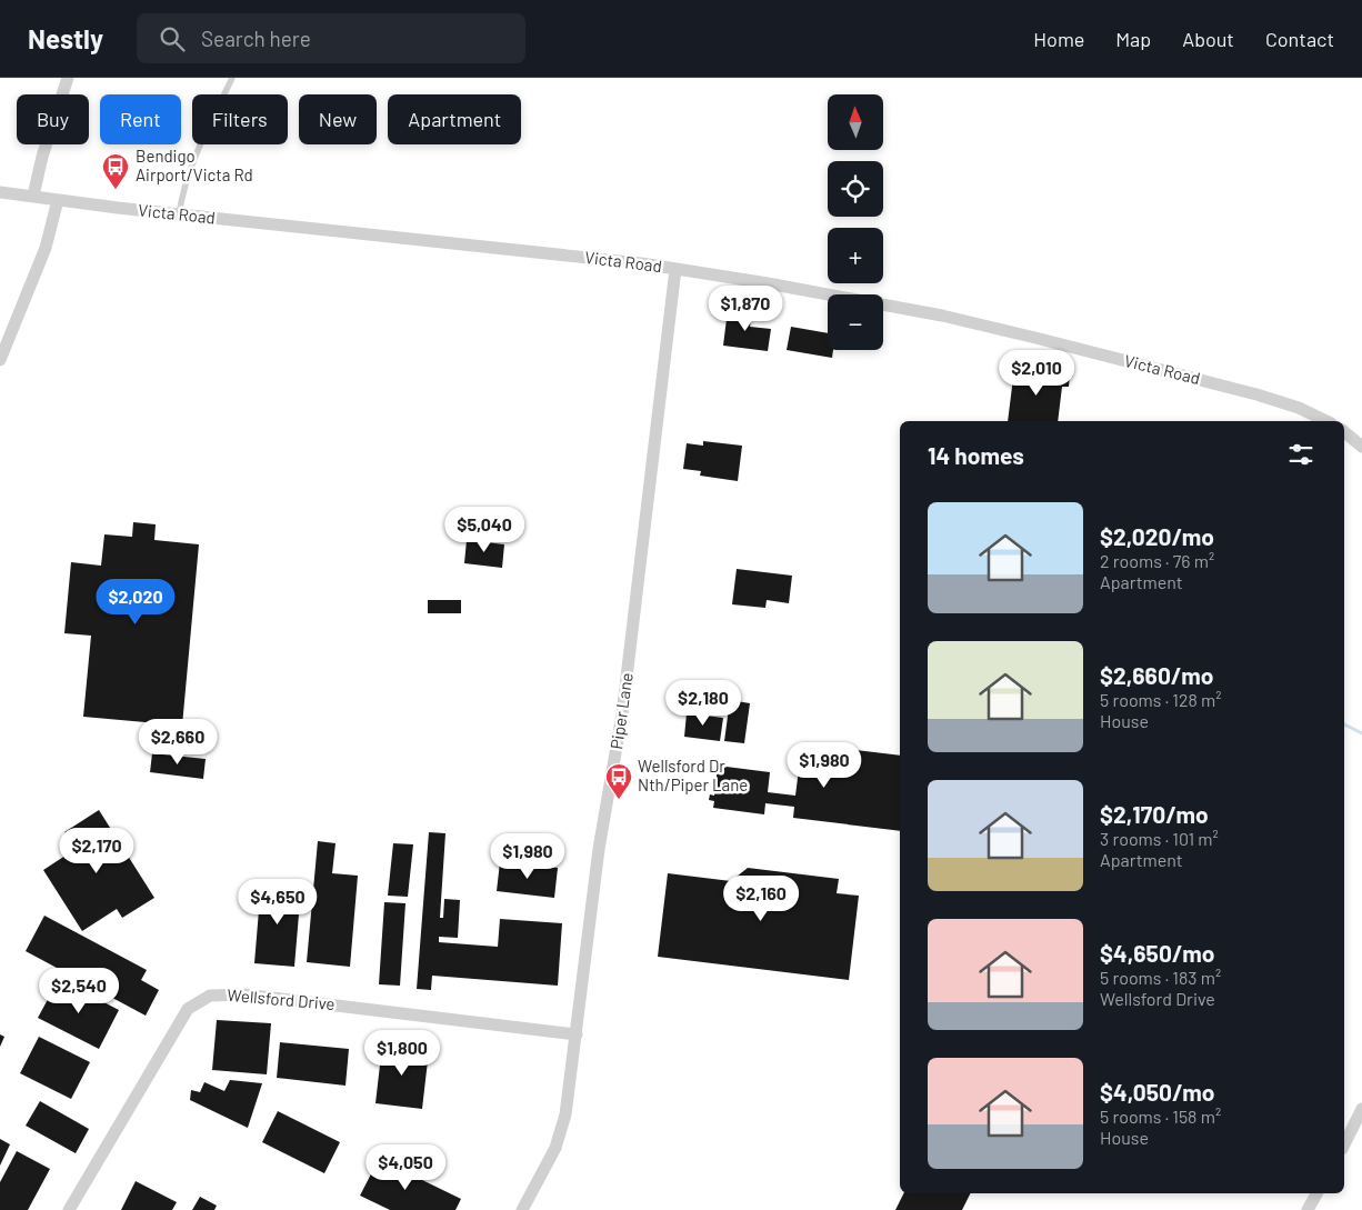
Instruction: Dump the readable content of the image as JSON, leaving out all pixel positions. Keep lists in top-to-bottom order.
{
  "streets": {
    "street": ["Victa Road", "Piper Lane", "Wellsford Drive"]
  },
  "crossings": [
    ["Victa Road", "Piper Lane"],
    ["Piper Lane", "Wellsford Drive"]
  ],
  "places": {
    "bus stop": ["Bendigo Airport/Victa Rd", "Wellsford Dr Nth/Piper Lane"]
  },
  "north": "top",
  "page": {
    "header": "Nestly",
    "search": "Search here",
    "nav": [
      "Home",
      "Map",
      "About",
      "Contact"
    ],
    "map_buttons": ["+", "−"],
    "chip": [
      "Buy",
      "Rent",
      "Filters",
      "New",
      "Apartment"
    ],
    "price": [
      "$1,870",
      "$2,010",
      "$5,040",
      "$2,020",
      "$2,180",
      "$2,660",
      "$1,980",
      "$2,170",
      "$1,980",
      "$2,160",
      "$4,650",
      "$2,540",
      "$1,800",
      "$4,050"
    ],
    "heading": "14 homes",
    "list": [
      {
        "name": "$2,020/mo",
        "note": "2 rooms · 76 m² · Apartment"
      },
      {
        "name": "$2,660/mo",
        "note": "5 rooms · 128 m² · House"
      },
      {
        "name": "$2,170/mo",
        "note": "3 rooms · 101 m² · Apartment"
      },
      {
        "name": "$4,650/mo",
        "note": "5 rooms · 183 m² · Wellsford Drive"
      },
      {
        "name": "$4,050/mo",
        "note": "5 rooms · 158 m² · House"
      }
    ]
  }
}
